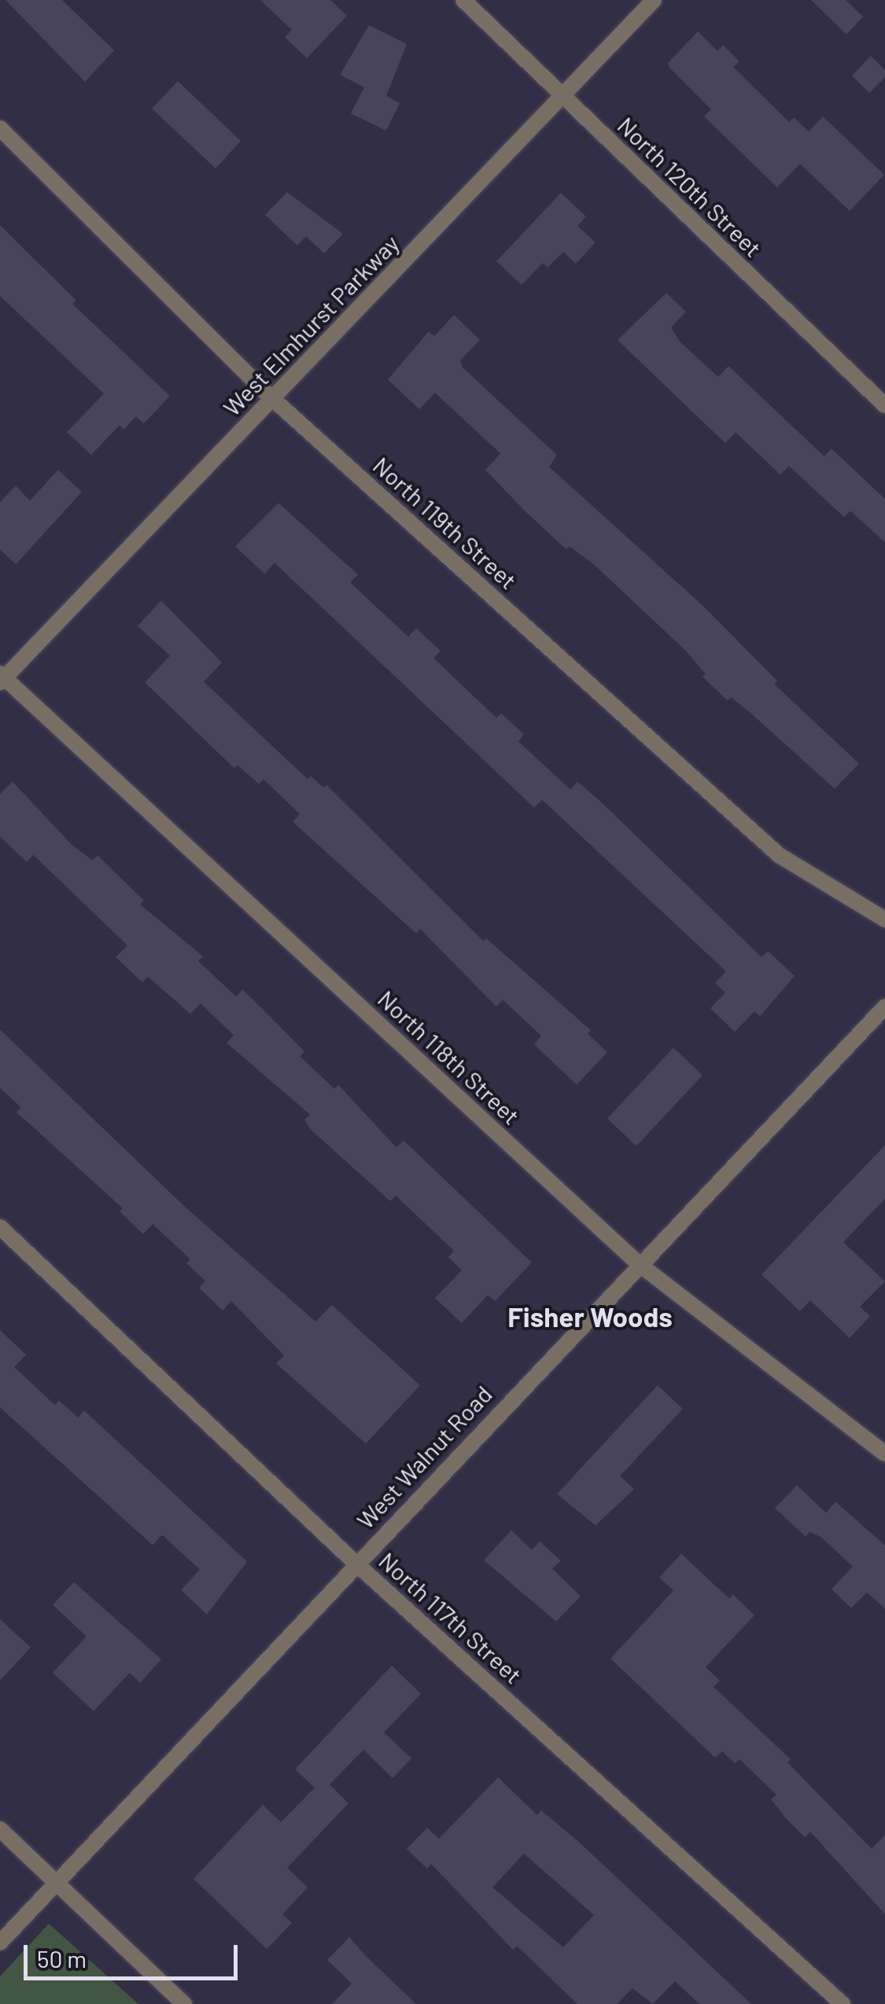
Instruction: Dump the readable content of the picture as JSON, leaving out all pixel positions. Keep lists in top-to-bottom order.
{
  "streets": {
    "street": [
      "North 120th Street",
      "West Elmhurst Parkway",
      "North 119th Street",
      "North 118th Street",
      "West Walnut Road",
      "North 117th Street"
    ]
  },
  "crossings": [
    ["North 120th Street", "West Elmhurst Parkway"],
    ["West Elmhurst Parkway", "North 119th Street"],
    ["West Elmhurst Parkway", "North 118th Street"],
    ["North 118th Street", "West Walnut Road"],
    ["West Walnut Road", "North 117th Street"]
  ],
  "districts": ["Fisher Woods"],
  "scale_bar": "50 m"
}
